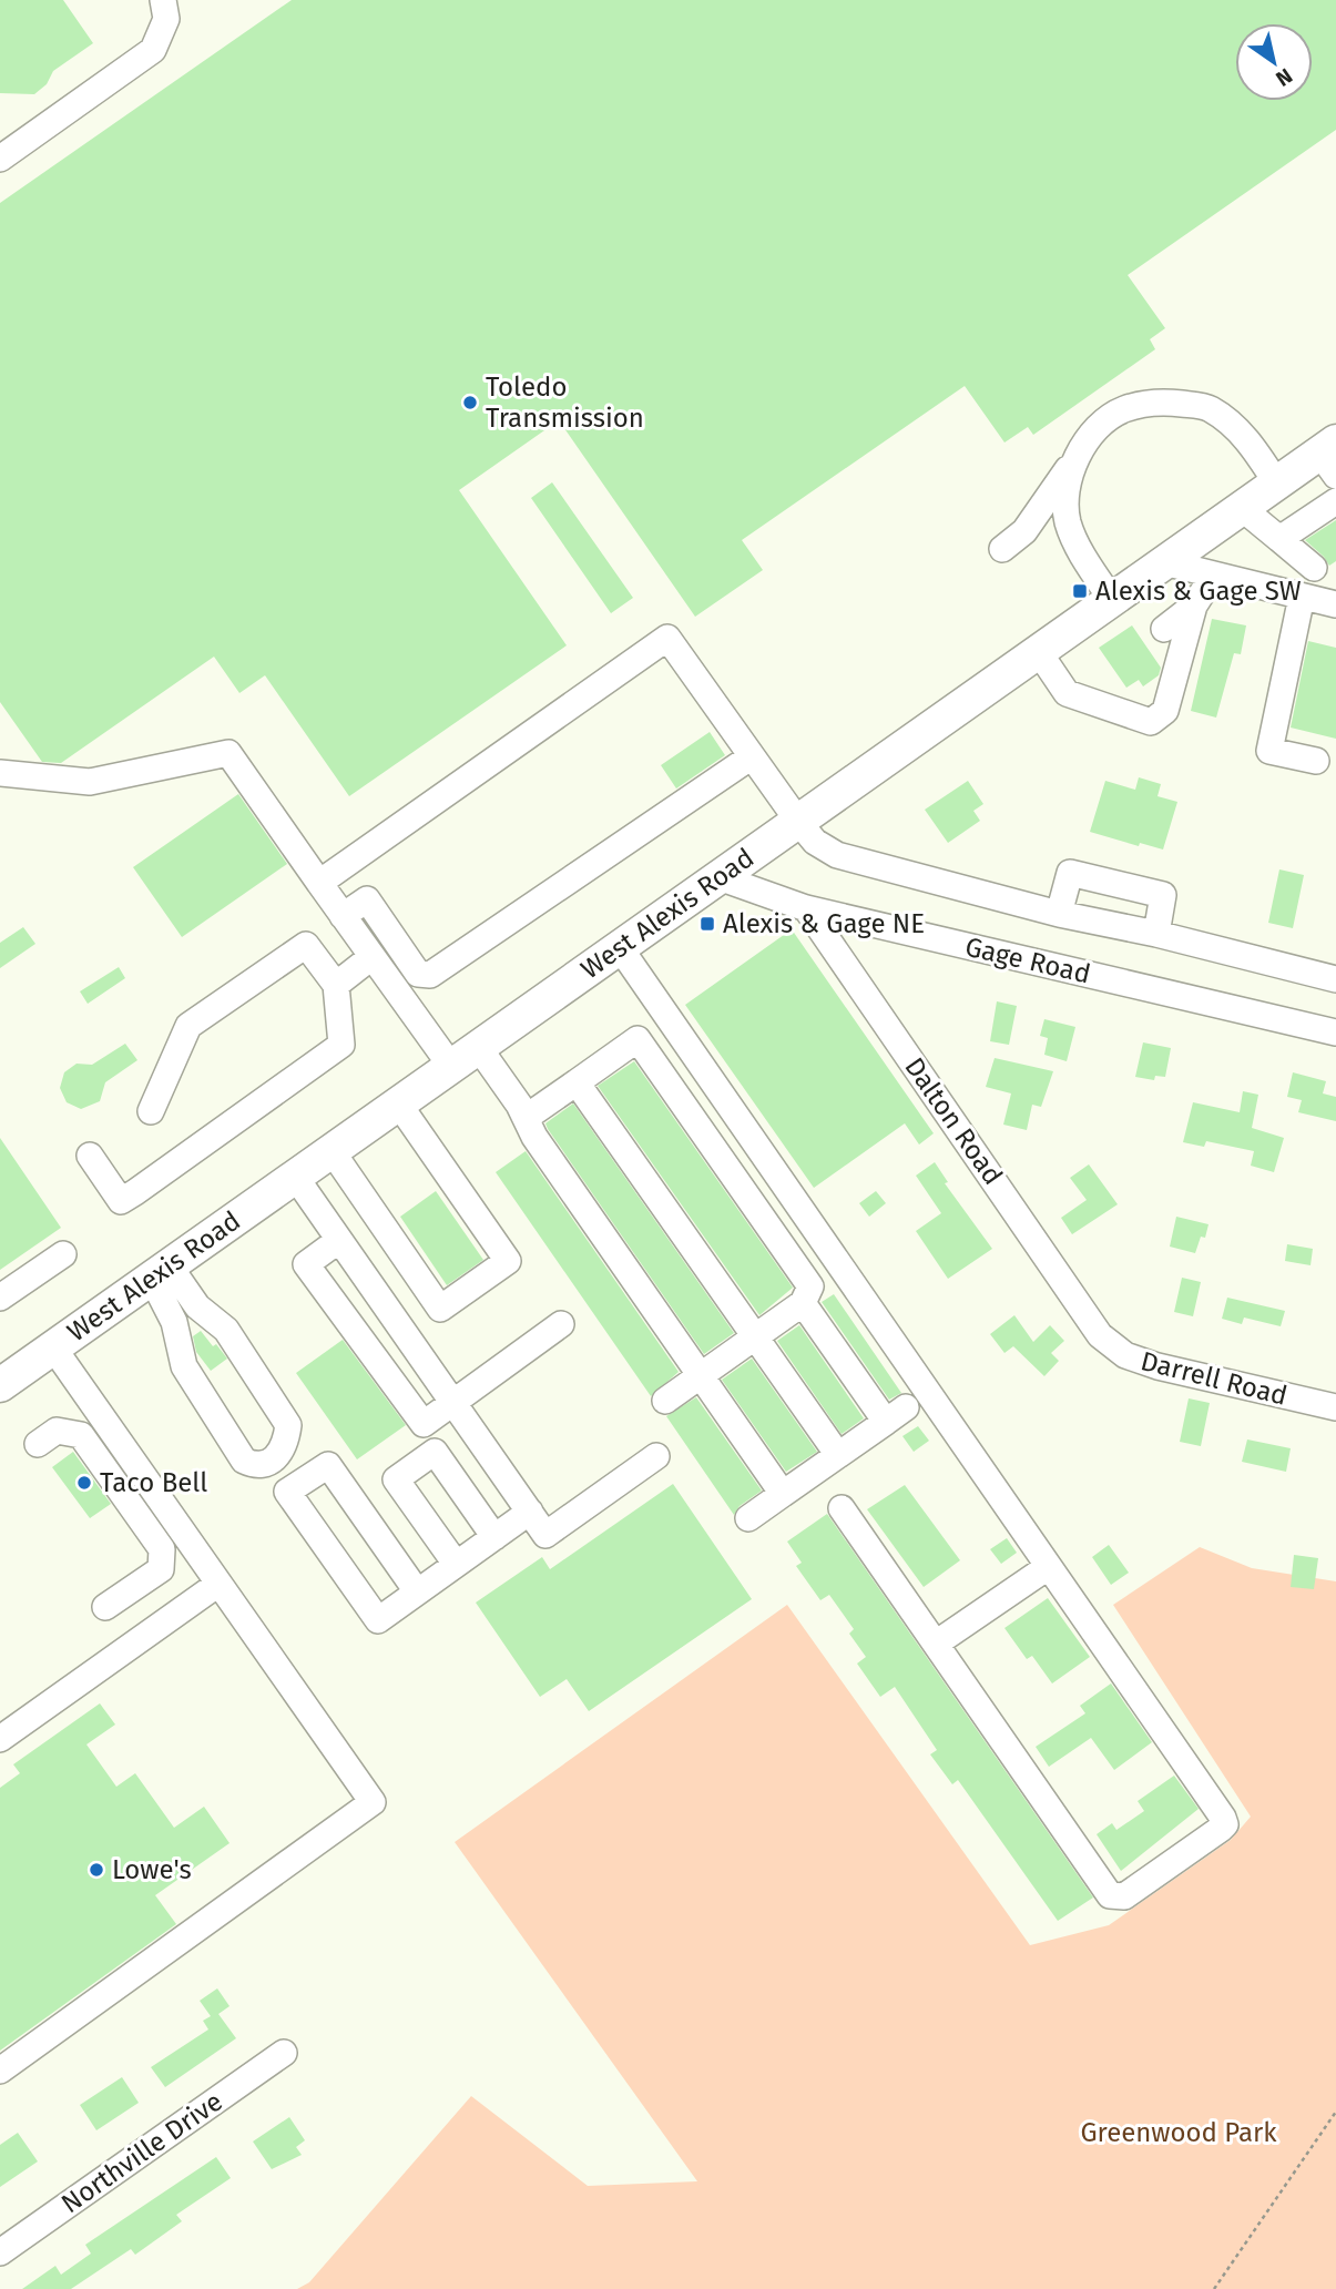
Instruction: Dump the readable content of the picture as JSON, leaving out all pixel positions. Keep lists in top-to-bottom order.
{
  "streets": {
    "main road": ["West Alexis Road"],
    "street": [
      "Gage Road",
      "Dalton Road",
      "Darrell Road",
      "Northville Drive"
    ]
  },
  "crossings": [
    ["West Alexis Road", "Gage Road"],
    ["Gage Road", "Dalton Road"],
    ["Dalton Road", "Darrell Road"]
  ],
  "parks": ["Greenwood Park"],
  "places": {
    "other": ["Toledo Transmission", "Taco Bell", "Lowe's"],
    "transit": ["Alexis & Gage SW", "Alexis & Gage NE"]
  },
  "north": "bottom right"
}
